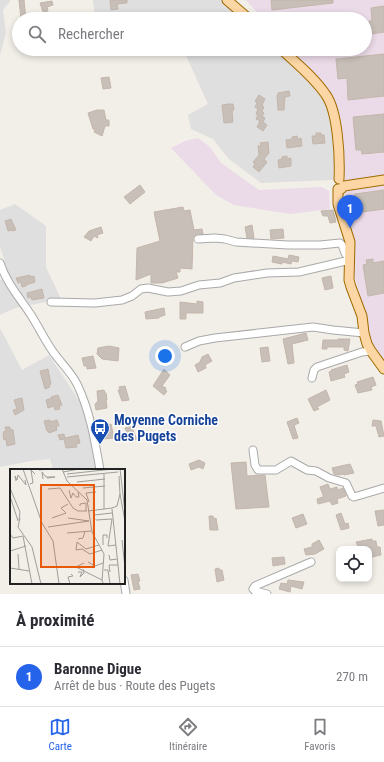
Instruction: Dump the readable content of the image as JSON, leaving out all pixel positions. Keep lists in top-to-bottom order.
{
  "places": {
    "bus stop": ["Moyenne Corniche des Pugets"]
  },
  "page": {
    "search": "Rechercher",
    "pins": "1",
    "heading": "À proximité",
    "list": [
      {
        "mark": "1",
        "name": "Baronne Digue",
        "note": "Arrêt de bus · Route des Pugets",
        "value": "270 m"
      }
    ],
    "nav": ["Carte", "Itinéraire", "Favoris"]
  }
}
